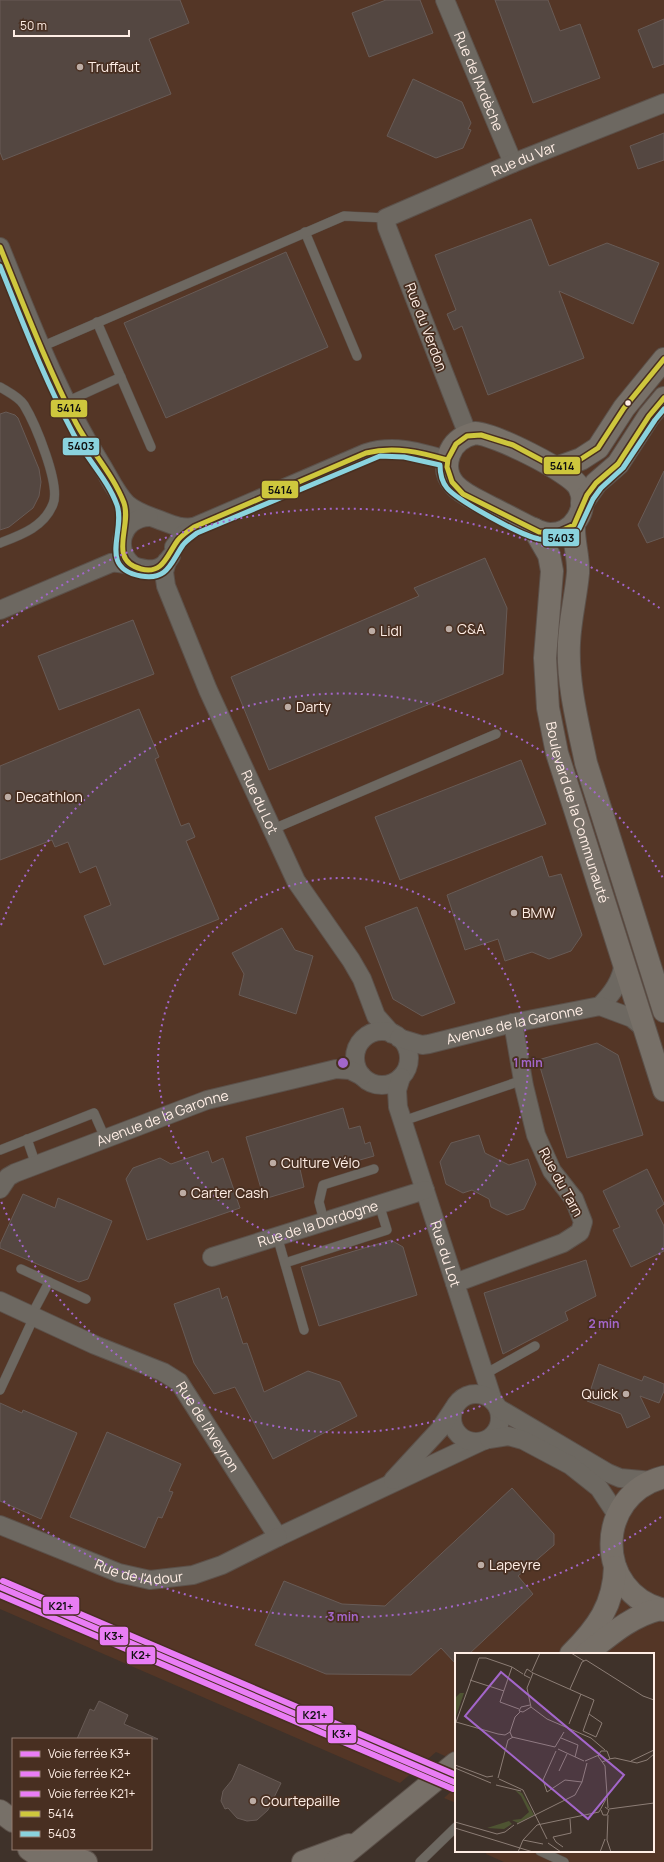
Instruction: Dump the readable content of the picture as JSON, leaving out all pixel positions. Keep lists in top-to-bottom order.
{
  "streets": {
    "main road": ["Boulevard de la Communauté"],
    "street": [
      "Rue de l'Ardèche",
      "Rue du Var",
      "Rue du Verdon",
      "Rue du Lot",
      "Avenue de la Garonne",
      "Rue du Tarn",
      "Rue de la Dordogne",
      "Rue de l'Aveyron",
      "Rue de l'Adour"
    ]
  },
  "crossings": [
    ["Rue de l'Ardèche", "Rue du Var"],
    ["Rue du Var", "Rue du Verdon"],
    ["Rue du Lot", "Rue du Tarn"],
    ["Rue du Lot", "Rue de la Dordogne"],
    ["Avenue de la Garonne", "Rue du Tarn"],
    ["Rue de l'Aveyron", "Rue de l'Adour"]
  ],
  "places": [
    "Truffaut",
    "C&A",
    "Lidl",
    "Darty",
    "Decathlon",
    "BMW",
    "Culture Vélo",
    "Carter Cash",
    "Quick",
    "Lapeyre",
    "Courtepaille"
  ],
  "lines": [
    "transit line 5414",
    "transit line 5403",
    "rail line K21+",
    "rail line K3+",
    "rail line K2+"
  ],
  "legend": [
    "Voie ferrée K3+",
    "Voie ferrée K2+",
    "Voie ferrée K21+",
    "5414",
    "5403"
  ],
  "scale_bar": "50 m",
  "rings": ["1 min", "2 min", "3 min"]
}
